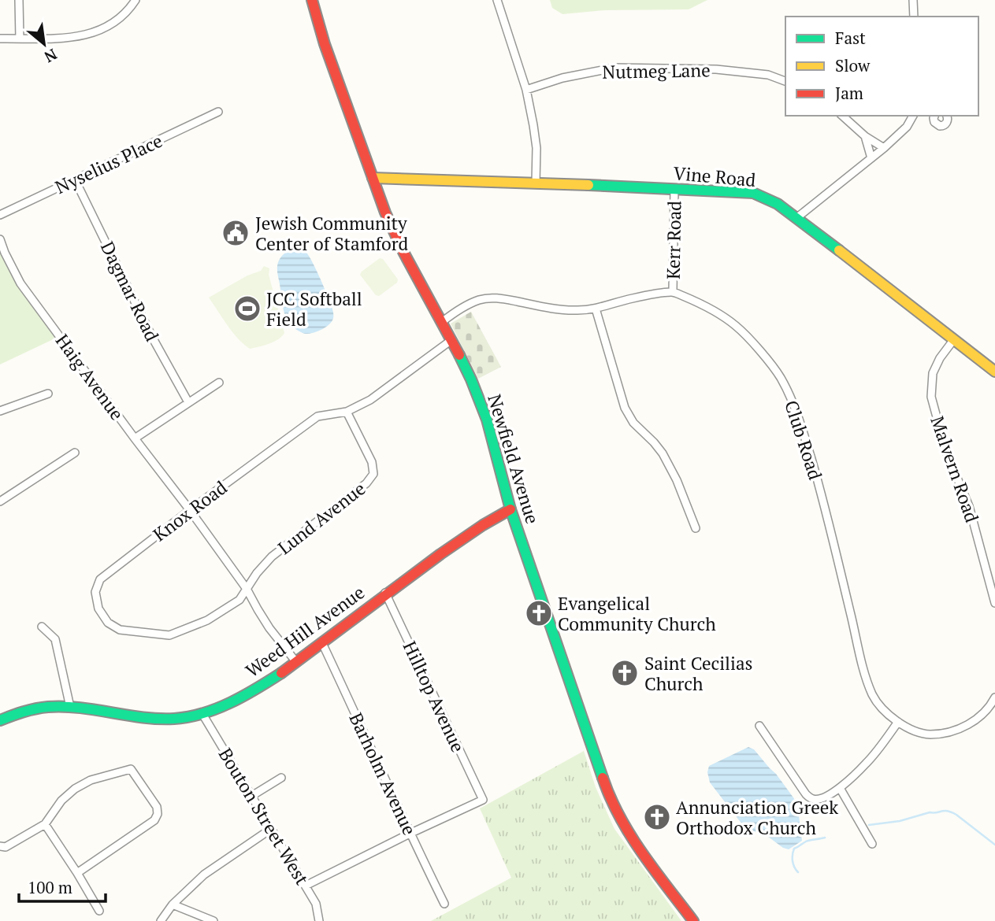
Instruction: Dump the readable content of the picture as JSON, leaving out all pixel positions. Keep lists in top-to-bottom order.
{
  "streets": {
    "main road": ["Vine Road", "Newfield Avenue", "Weed Hill Avenue"],
    "street": [
      "Nutmeg Lane",
      "Nyselius Place",
      "Kerr Road",
      "Dagmar Road",
      "Haig Avenue",
      "Club Road",
      "Malvern Road",
      "Knox Road",
      "Lund Avenue",
      "Hilltop Avenue",
      "Barholm Avenue",
      "Bouton Street West"
    ]
  },
  "crossings": [
    ["Nyselius Place", "Dagmar Road"],
    ["Vine Road", "Kerr Road"],
    ["Vine Road", "Newfield Avenue"],
    ["Vine Road", "Malvern Road"],
    ["Kerr Road", "Club Road"],
    ["Haig Avenue", "Knox Road"],
    ["Haig Avenue", "Lund Avenue"],
    ["Haig Avenue", "Weed Hill Avenue"],
    ["Newfield Avenue", "Knox Road"],
    ["Newfield Avenue", "Weed Hill Avenue"],
    ["Knox Road", "Lund Avenue"],
    ["Weed Hill Avenue", "Hilltop Avenue"],
    ["Weed Hill Avenue", "Barholm Avenue"],
    ["Weed Hill Avenue", "Bouton Street West"],
    ["Hilltop Avenue", "Barholm Avenue"]
  ],
  "places": {
    "public building": ["Jewish Community Center of Stamford"],
    "sports": ["JCC Softball Field"],
    "church": ["Evangelical Community Church", "Saint Cecilias Church", "Annunciation Greek Orthodox Church"]
  },
  "legend": ["Fast", "Slow", "Jam"],
  "scale_bar": "100 m",
  "north": "bottom right"
}
